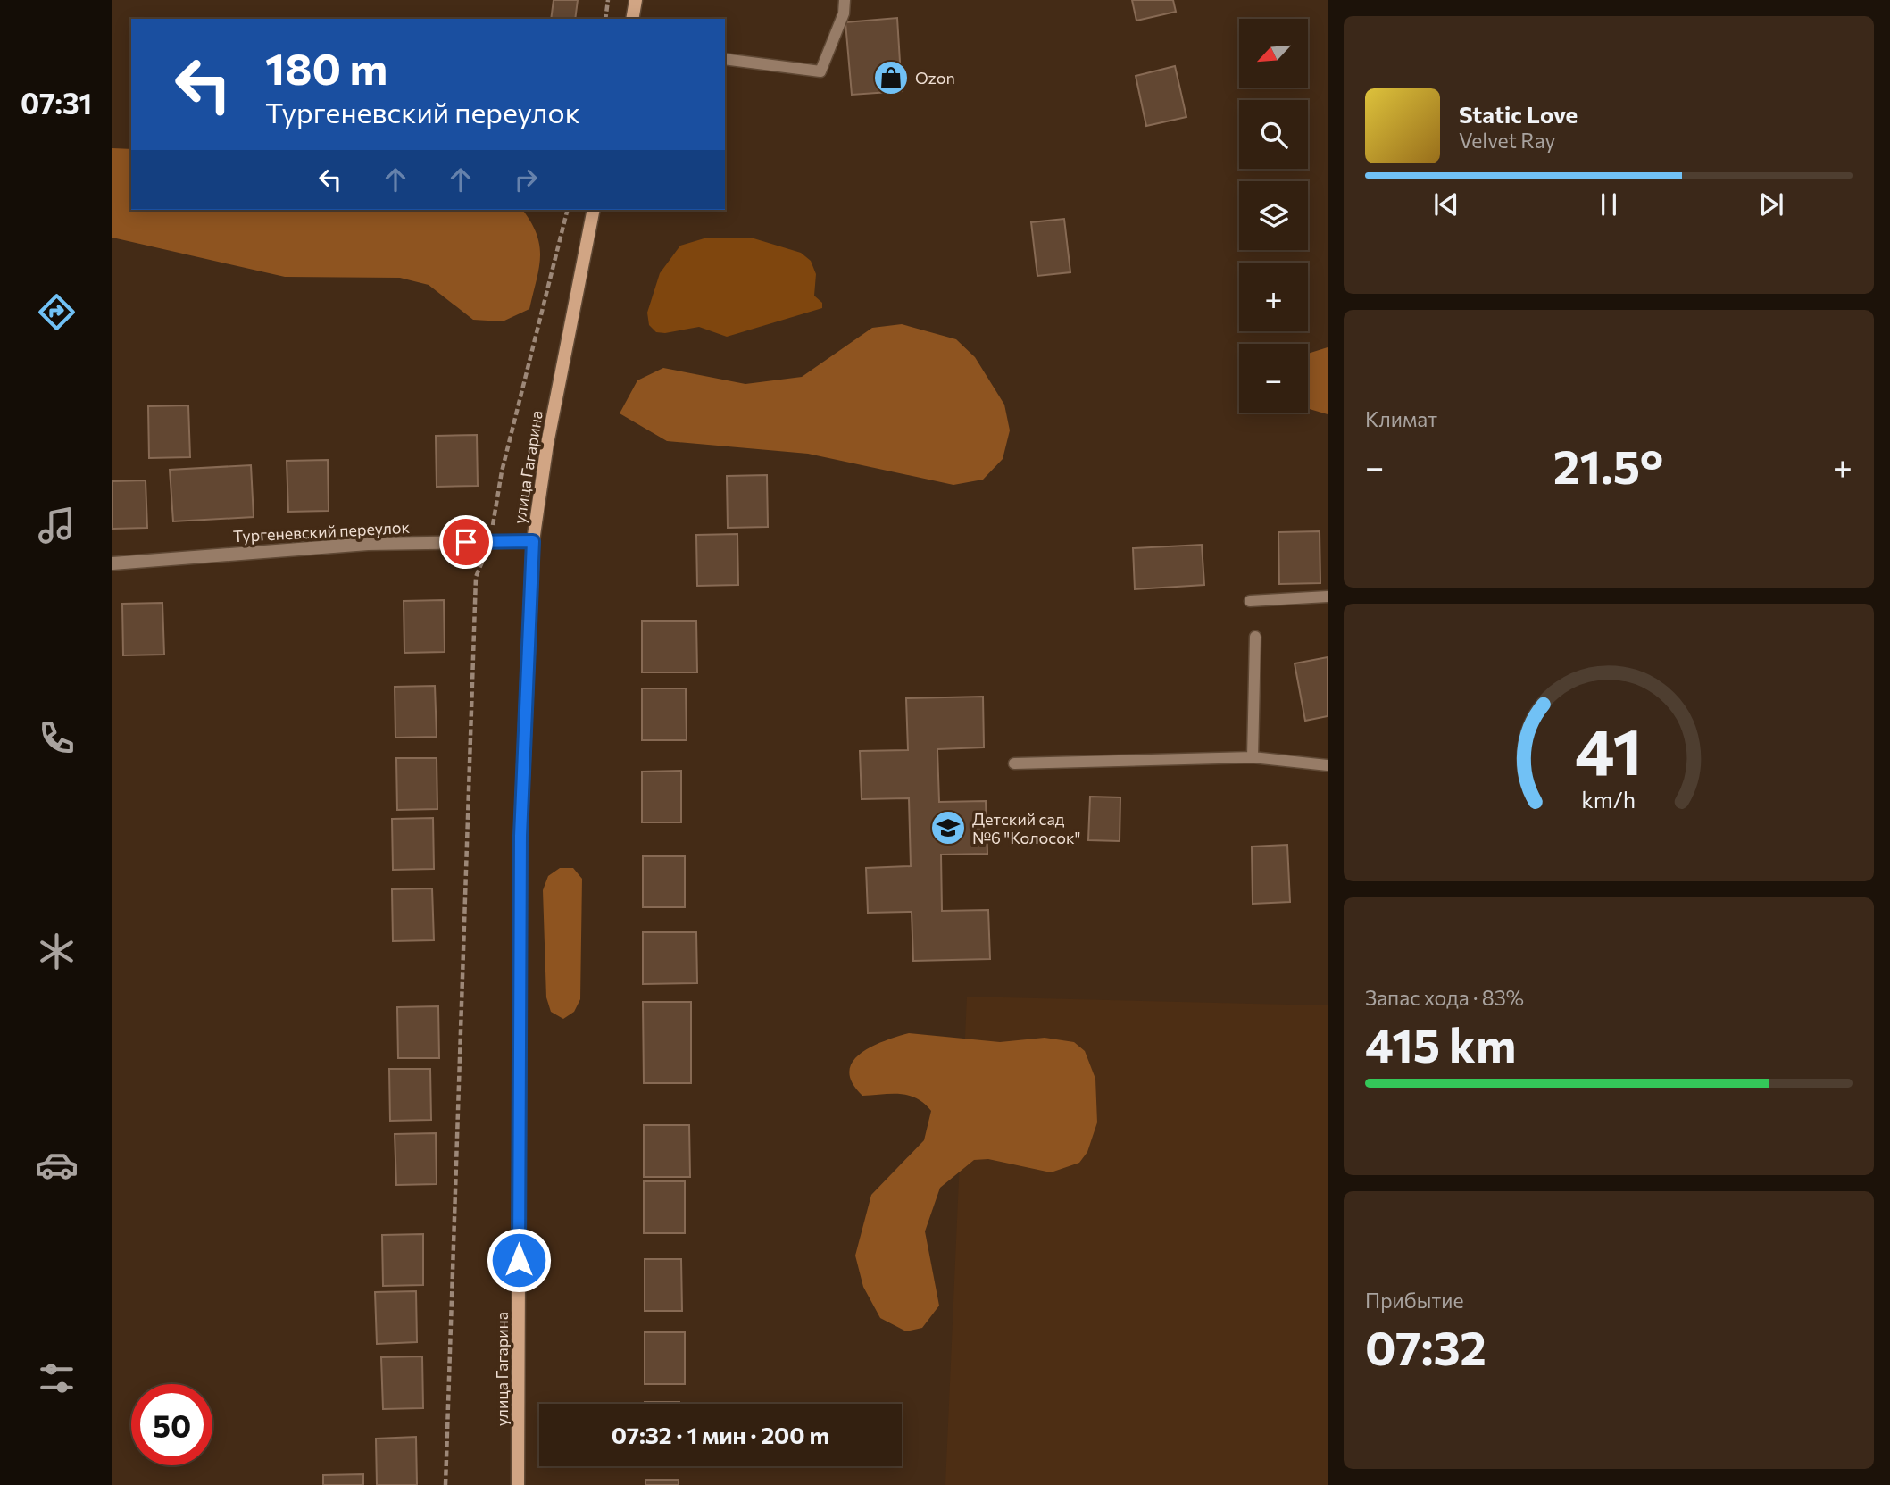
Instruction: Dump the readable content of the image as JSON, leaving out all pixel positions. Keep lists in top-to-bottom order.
{
  "streets": {
    "main road": ["улица Гагарина"],
    "street": ["Тургеневский переулок"]
  },
  "crossings": [
    ["улица Гагарина", "Тургеневский переулок"]
  ],
  "places": {
    "shop": ["Ozon"],
    "school or university": ["Детский сад №6 \"Колосок\""]
  },
  "north": "bottom left",
  "page": {
    "tabs": "07:31",
    "map_buttons": ["+", "−"],
    "turn": ["180 m", "Тургеневский переулок"],
    "song": ["Static Love", "Velvet Ray"],
    "tile": [
      "Климат",
      ["Запас хода · 83%", "415 km"],
      ["Прибытие", "07:32"]
    ],
    "heat": ["−", "21.5°", "+"],
    "limit": "50",
    "trip": "07:32 · 1 мин · 200 m",
    "gauge": ["41", "km/h"]
  }
}
